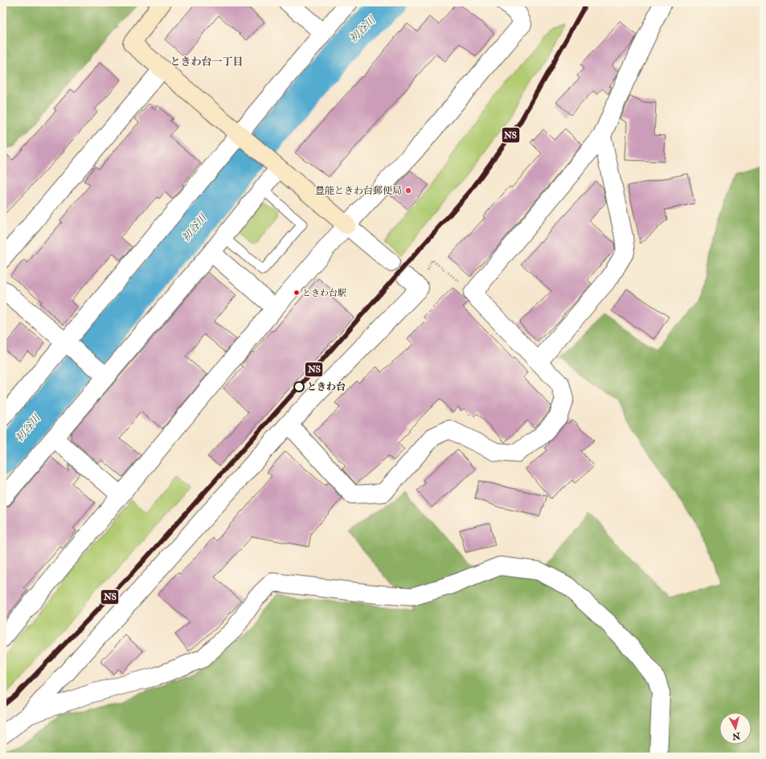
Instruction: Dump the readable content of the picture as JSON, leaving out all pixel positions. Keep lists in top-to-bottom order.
{
  "districts": ["ときわ台一丁目"],
  "water": ["初谷川"],
  "places": ["豊能ときわ台郵便局", "ときわ台駅", "ときわ台"],
  "lines": ["transit line NS"],
  "north": "bottom"
}
